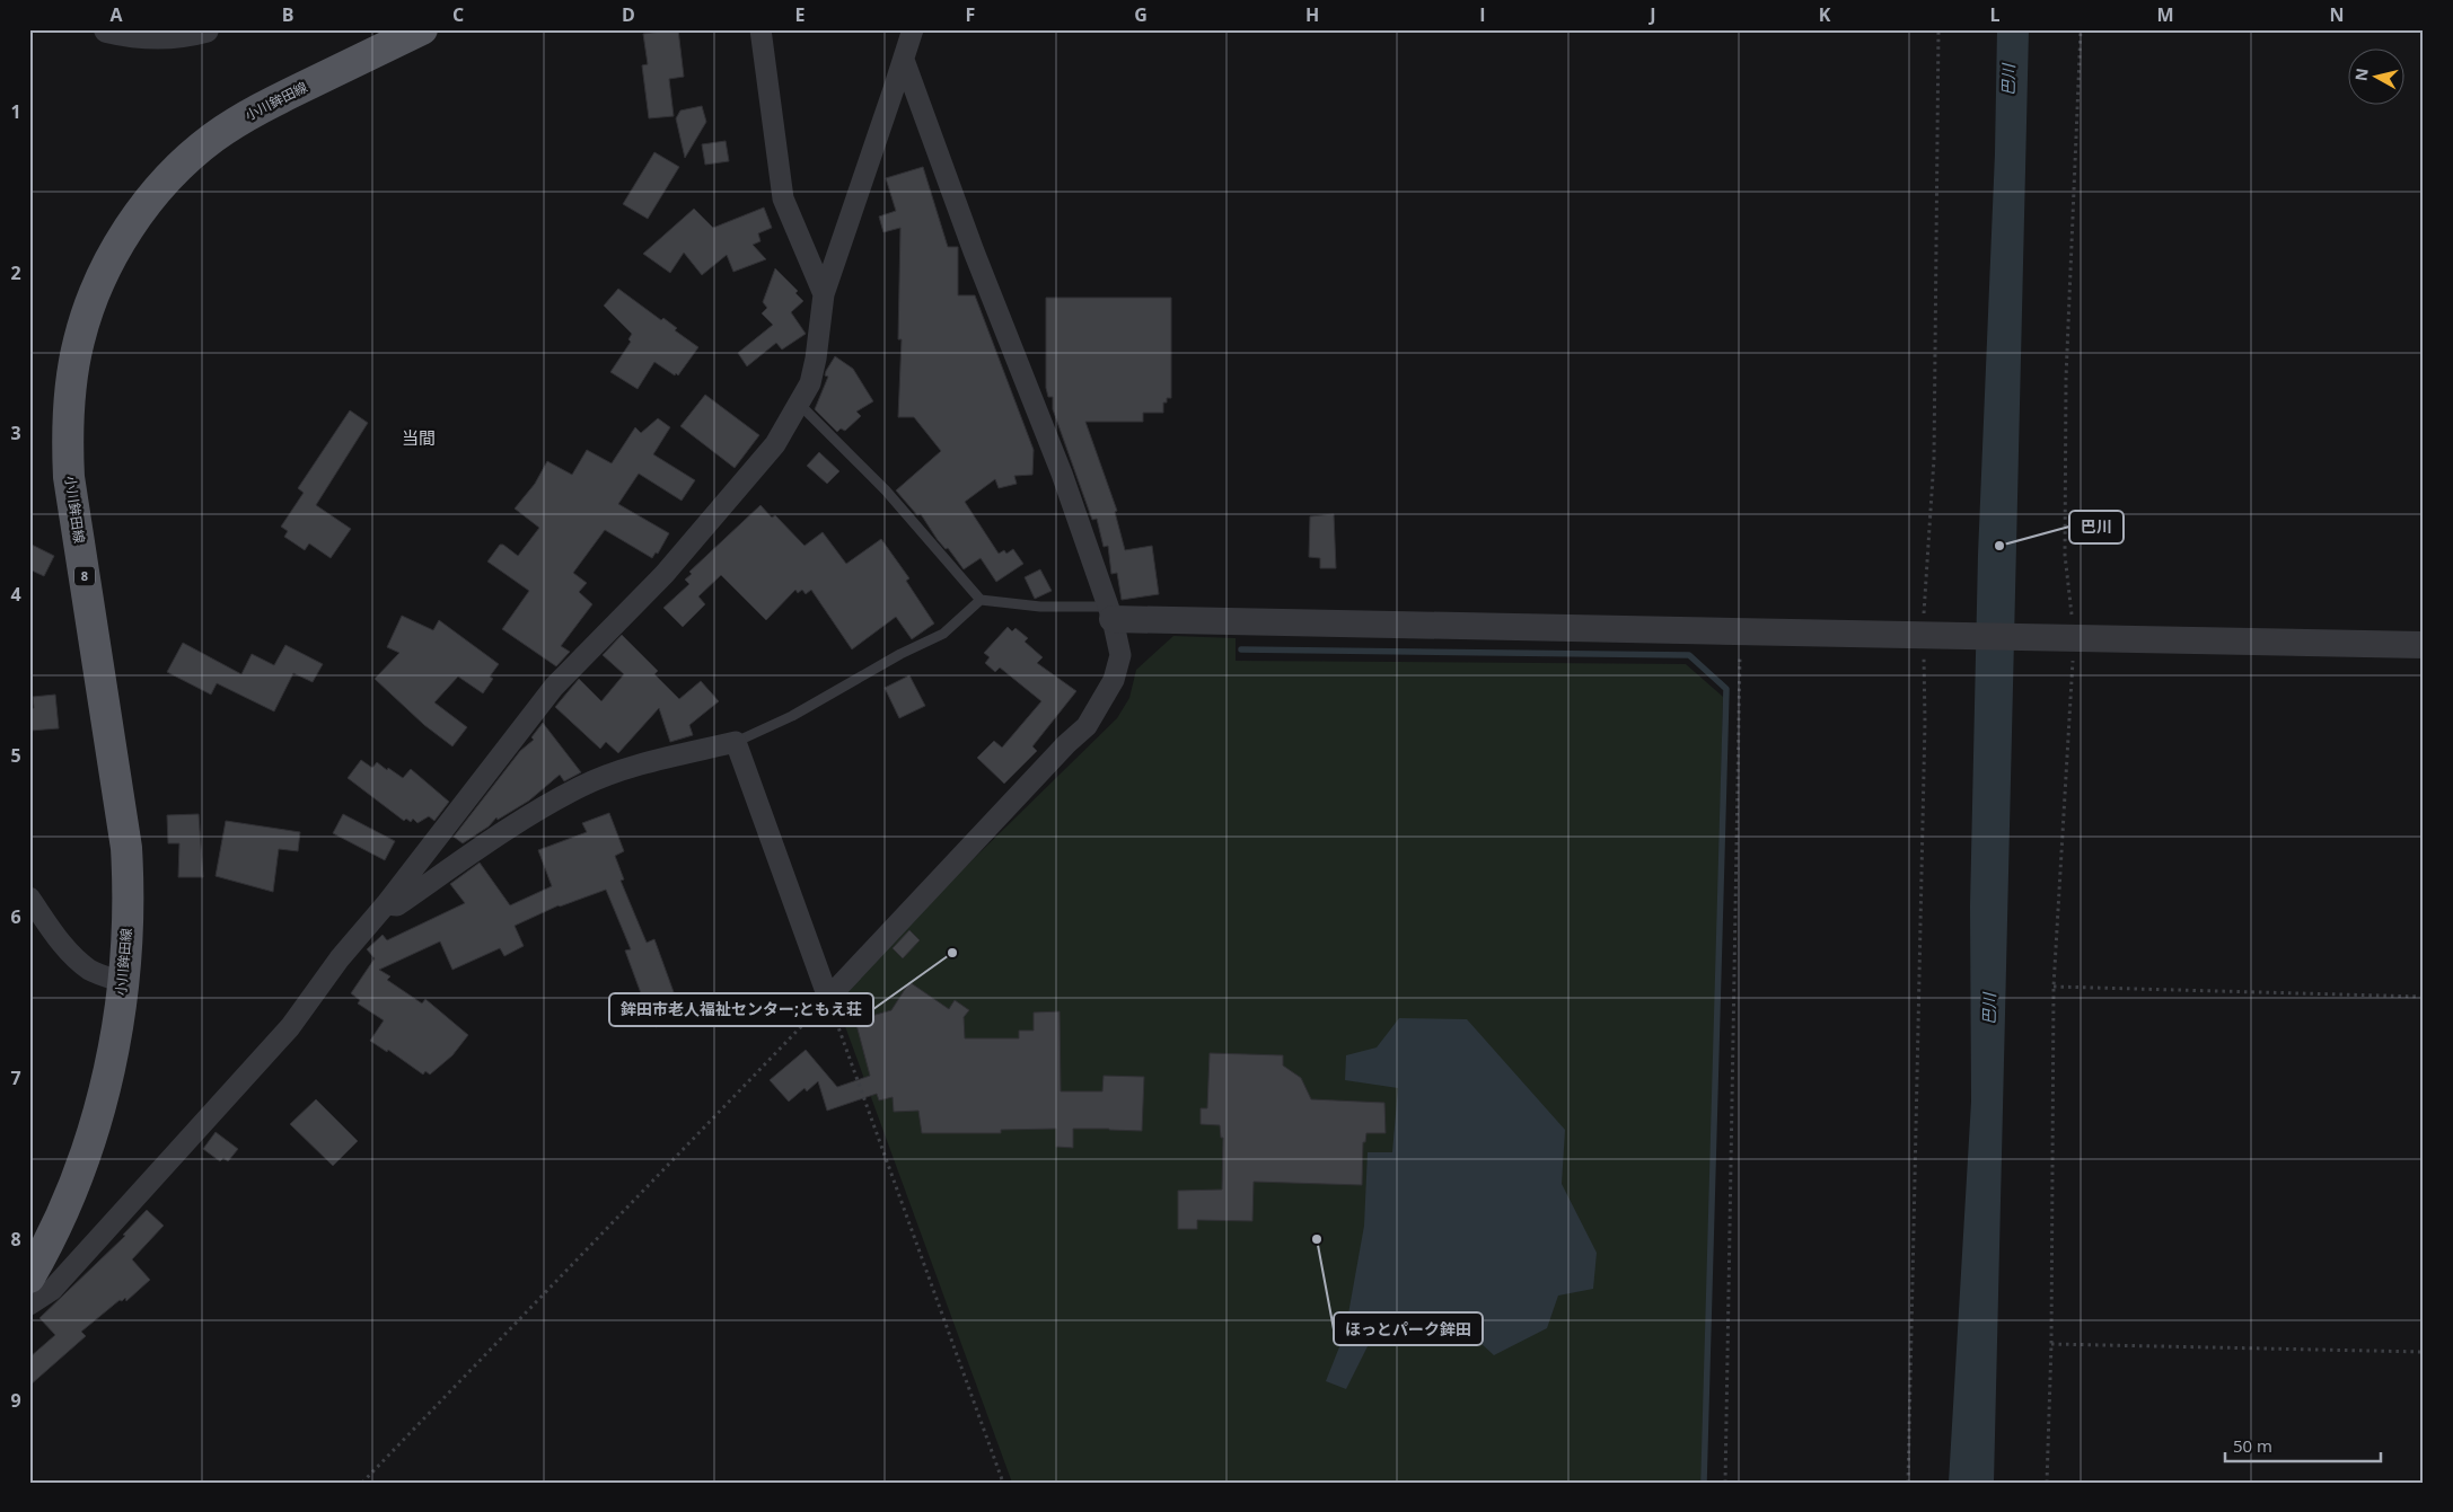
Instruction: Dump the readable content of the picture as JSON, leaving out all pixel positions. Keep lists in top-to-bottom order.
{
  "streets": {
    "main road": ["小川鉾田線", "8"]
  },
  "districts": ["当間"],
  "water": ["巴川"],
  "places": ["巴川", "鉾田市老人福祉センター;ともえ荘", "ほっとパーク鉾田"],
  "scale_bar": "50 m",
  "north": "left",
  "grid": {
    "columns": [
      "A",
      "B",
      "C",
      "D",
      "E",
      "F",
      "G",
      "H",
      "I",
      "J",
      "K",
      "L",
      "M",
      "N"
    ],
    "rows": [
      "1",
      "2",
      "3",
      "4",
      "5",
      "6",
      "7",
      "8",
      "9"
    ]
  }
}
